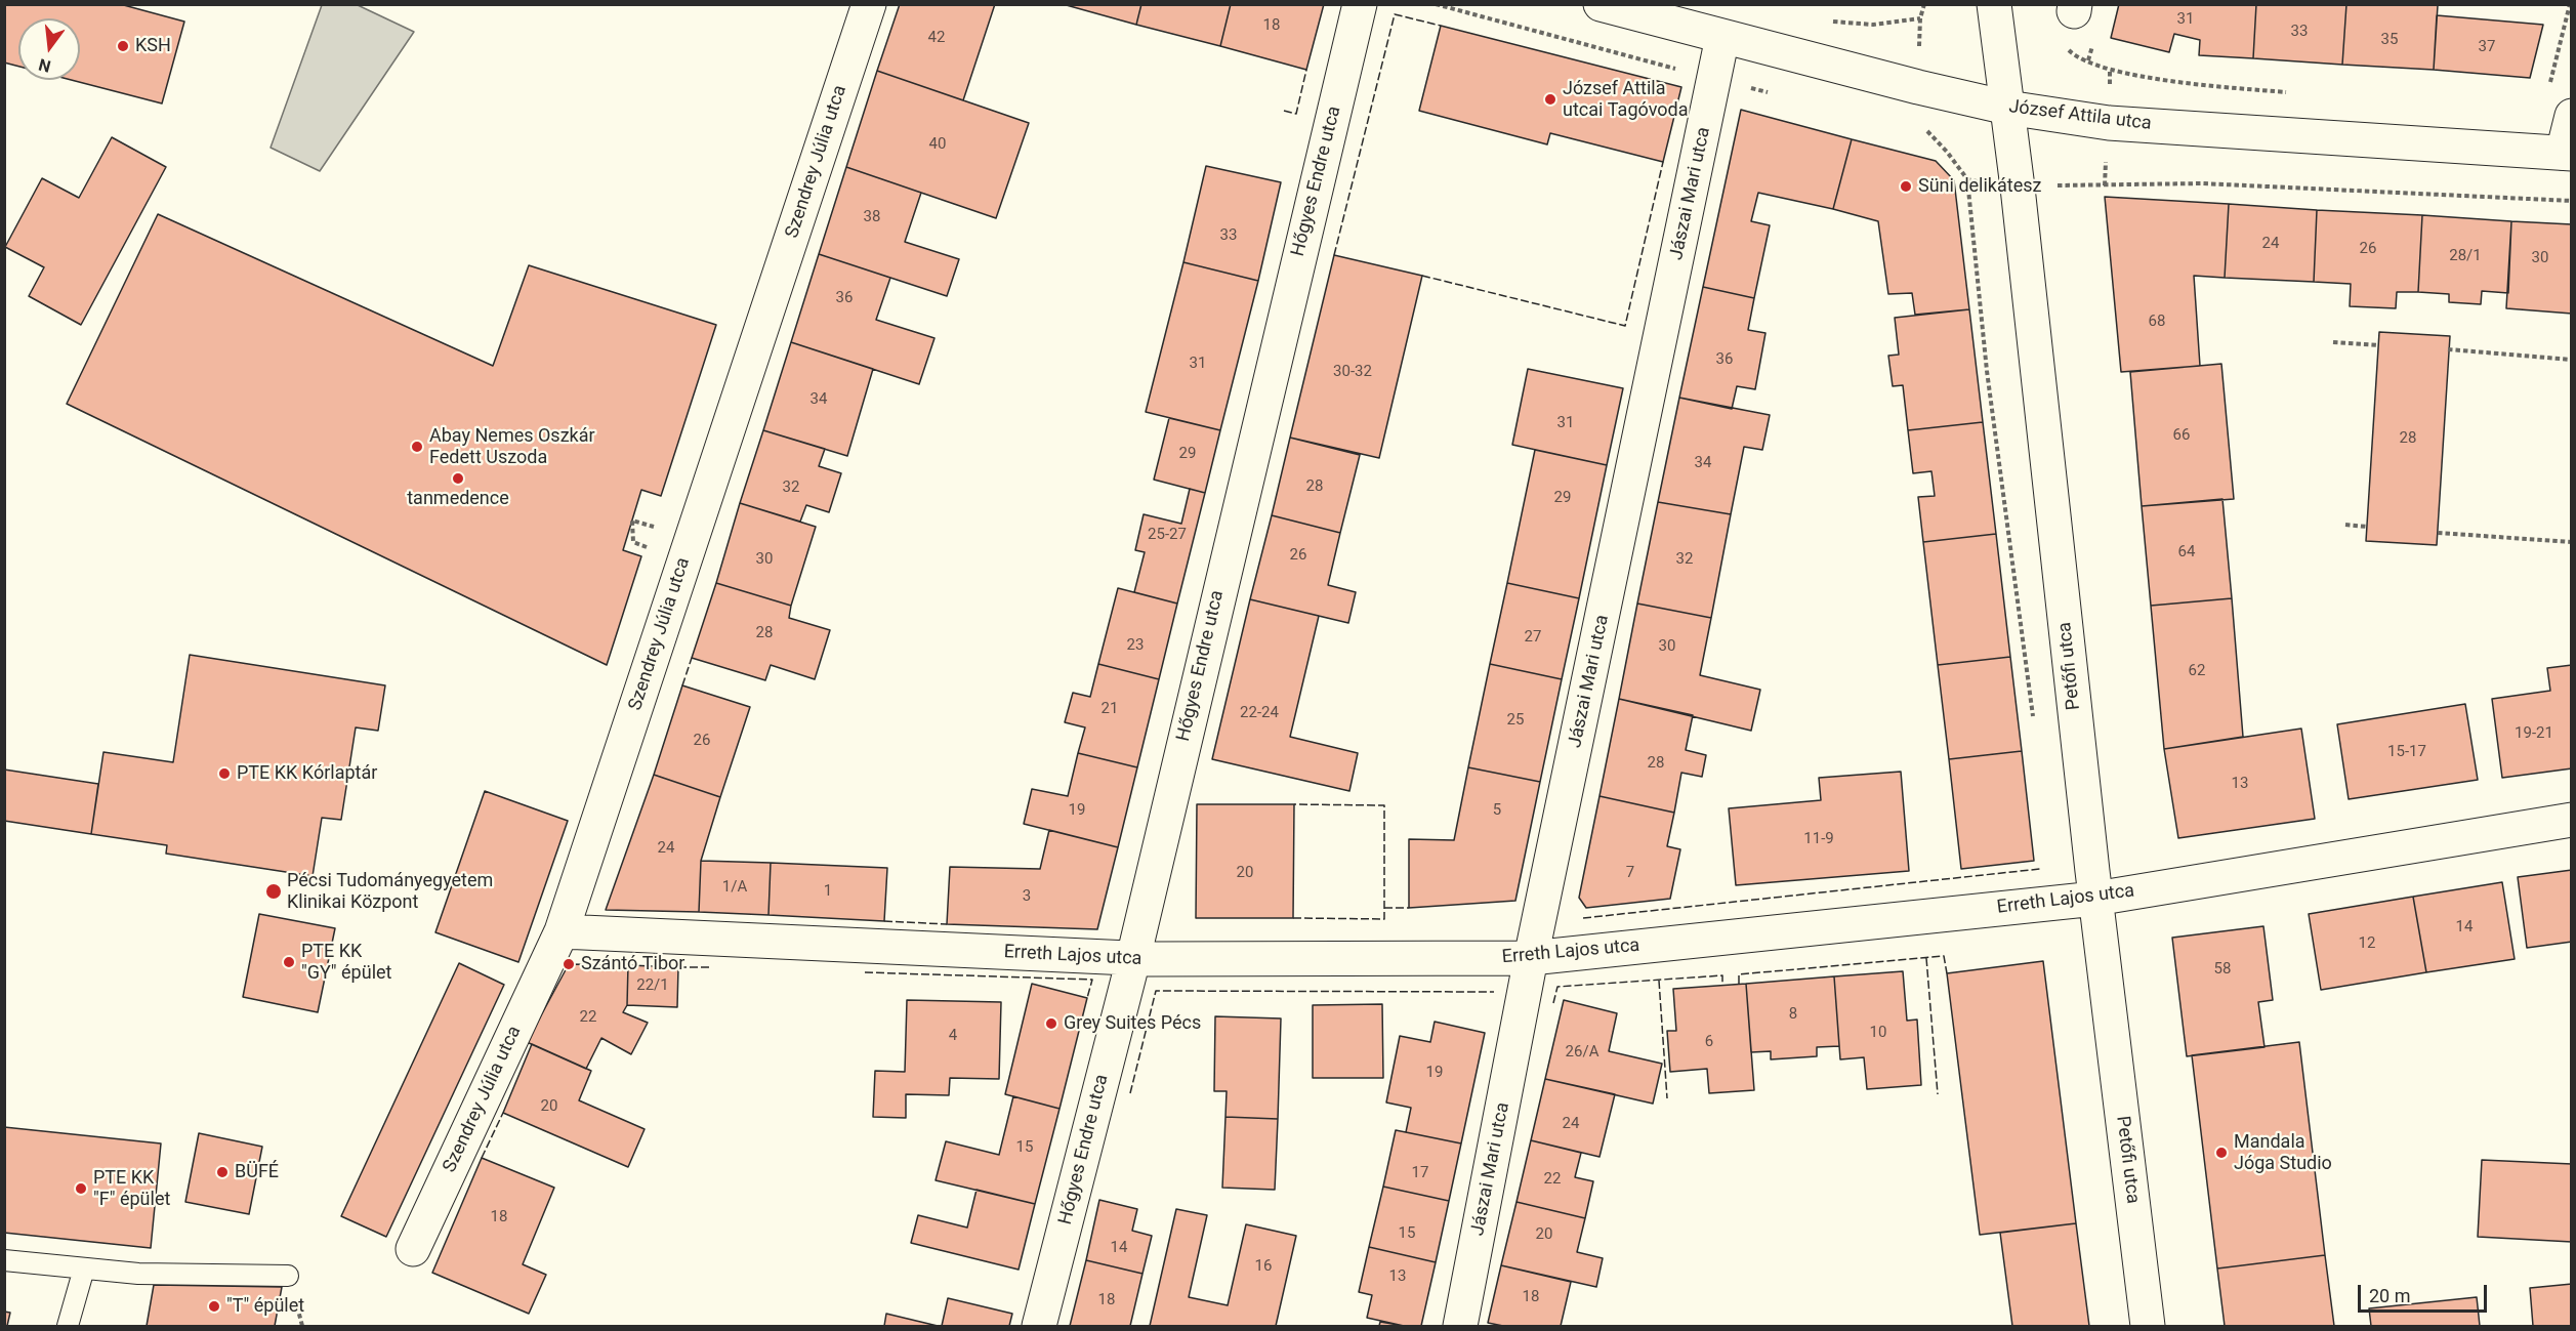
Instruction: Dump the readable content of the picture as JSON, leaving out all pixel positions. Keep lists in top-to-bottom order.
{
  "streets": {
    "street": [
      "József Attila utca",
      "Szendrey Júlia utca",
      "Hőgyes Endre utca",
      "Jászai Mari utca",
      "Petőfi utca",
      "Erreth Lajos utca"
    ]
  },
  "crossings": [
    ["József Attila utca", "Jászai Mari utca"],
    ["József Attila utca", "Petőfi utca"],
    ["Szendrey Júlia utca", "Erreth Lajos utca"],
    ["Hőgyes Endre utca", "Erreth Lajos utca"],
    ["Jászai Mari utca", "Erreth Lajos utca"],
    ["Petőfi utca", "Erreth Lajos utca"]
  ],
  "places": [
    "KSH",
    "József Attila utcai Tagóvoda",
    "Süni delikátesz",
    "Abay Nemes Oszkár Fedett Uszoda",
    "tanmedence",
    "PTE KK Kórlaptár",
    "Pécsi Tudományegyetem Klinikai Központ",
    "PTE KK \"GY\" épület",
    "Szántó Tibor",
    "Grey Suites Pécs",
    "Mandala Jóga Studio",
    "BÜFÉ",
    "PTE KK \"F\" épület",
    "\"T\" épület"
  ],
  "house_numbers": [
    "31",
    "18",
    "33",
    "42",
    "35",
    "37",
    "40",
    "38",
    "33",
    "24",
    "26",
    "28/1",
    "30",
    "36",
    "68",
    "36",
    "31",
    "30-32",
    "34",
    "31",
    "66",
    "28",
    "29",
    "34",
    "28",
    "32",
    "29",
    "25-27",
    "64",
    "26",
    "30",
    "32",
    "28",
    "27",
    "23",
    "30",
    "62",
    "21",
    "22-24",
    "25",
    "19-21",
    "26",
    "15-17",
    "28",
    "13",
    "19",
    "5",
    "11-9",
    "24",
    "20",
    "7",
    "1/A",
    "1",
    "3",
    "14",
    "12",
    "58",
    "22/1",
    "8",
    "22",
    "10",
    "4",
    "6",
    "26/A",
    "19",
    "20",
    "24",
    "15",
    "17",
    "22",
    "18",
    "15",
    "20",
    "14",
    "16",
    "13",
    "18",
    "18"
  ],
  "scale_bar": "20 m",
  "north": "bottom"
}
